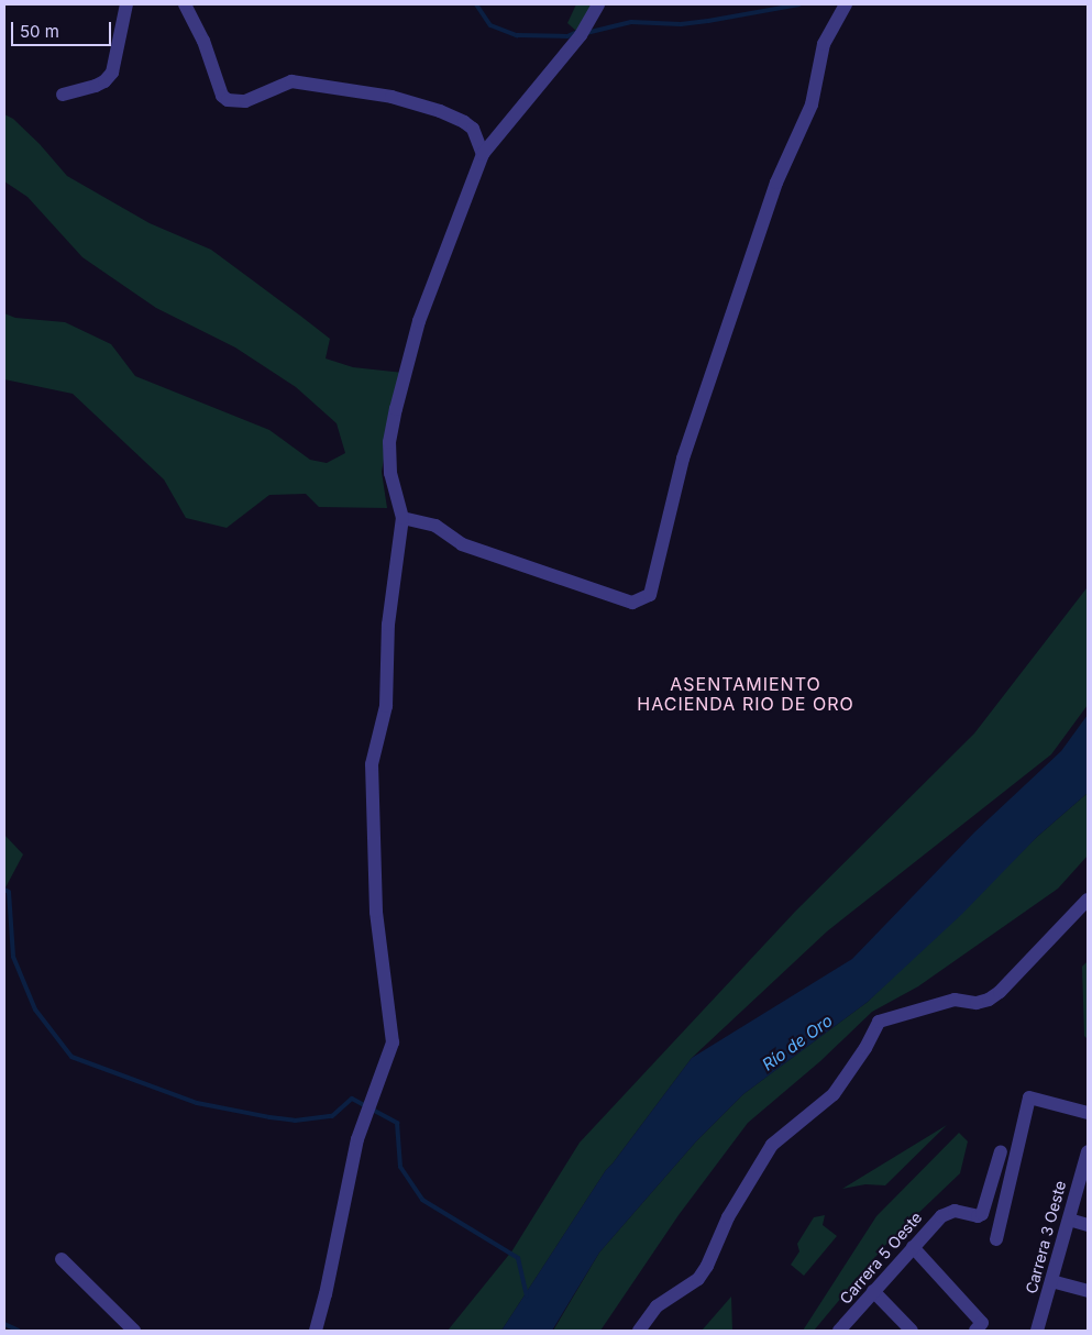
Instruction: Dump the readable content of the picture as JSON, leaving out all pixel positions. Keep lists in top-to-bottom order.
{
  "streets": {
    "street": ["Carrera 3 Oeste", "Carrera 5 Oeste"]
  },
  "districts": ["ASENTAMIENTO HACIENDA RIO DE ORO"],
  "water": ["Río de Oro"],
  "scale_bar": "50 m"
}
